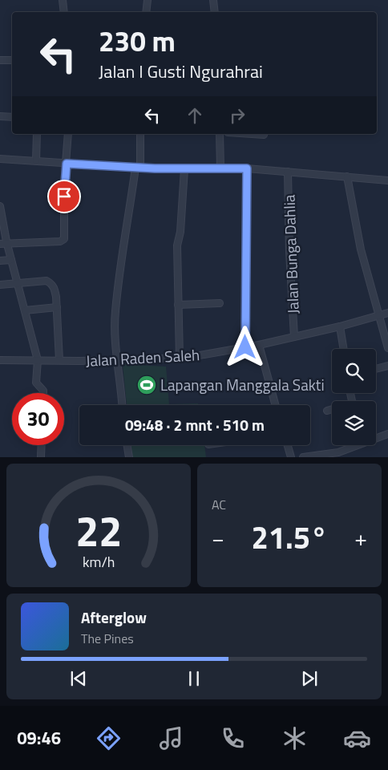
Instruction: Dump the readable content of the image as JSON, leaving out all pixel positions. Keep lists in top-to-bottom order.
{
  "streets": {
    "street": ["Jalan Bunga Dahlia", "Jalan Raden Saleh"]
  },
  "crossings": [
    ["Jalan Bunga Dahlia", "Jalan Raden Saleh"]
  ],
  "places": {
    "sports": ["Lapangan Manggala Sakti"]
  },
  "page": {
    "turn": ["230 m", "Jalan I Gusti Ngurahrai"],
    "limit": "30",
    "trip": "09:48 · 2 mnt · 510 m",
    "tile": "AC",
    "heat": ["−", "21.5°", "+"],
    "song": ["Afterglow", "The Pines"],
    "tabs": "09:46",
    "gauge": ["22", "km/h"]
  }
}
